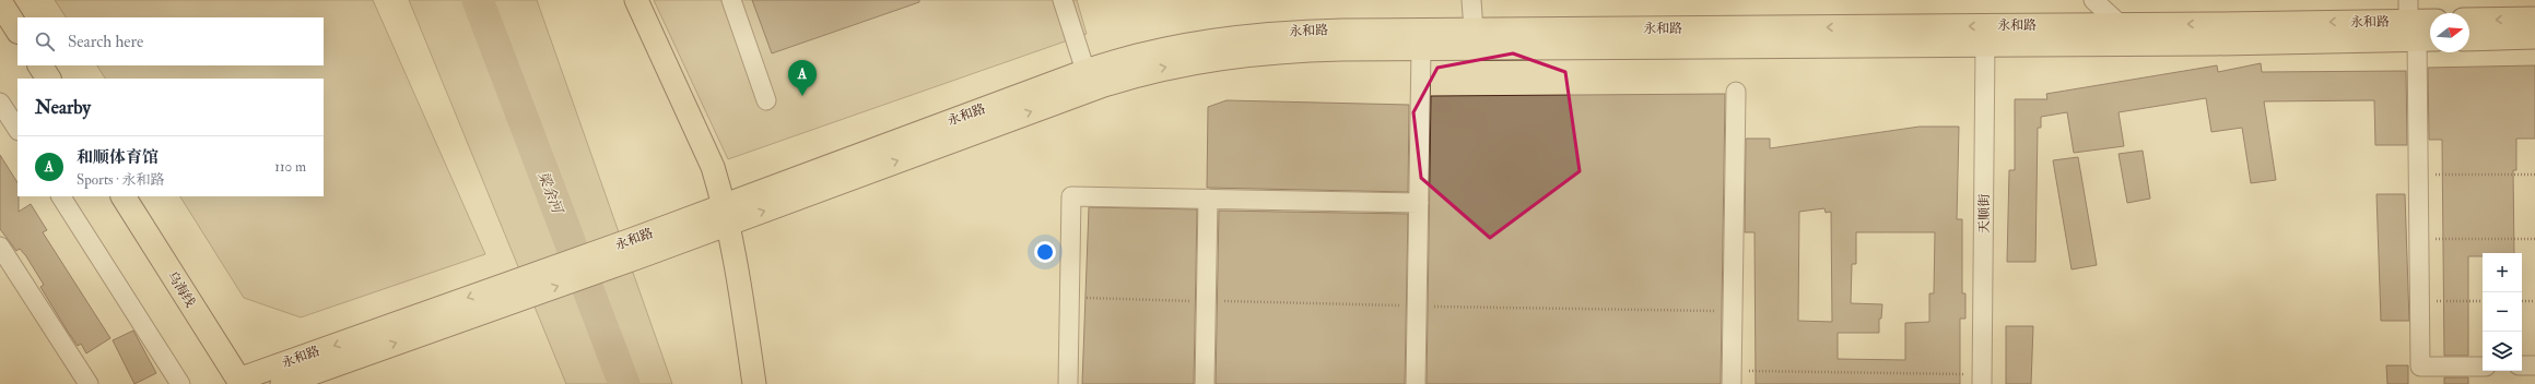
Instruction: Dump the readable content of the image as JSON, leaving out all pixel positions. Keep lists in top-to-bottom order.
{
  "streets": {
    "highway": ["乌海线"],
    "main road": ["永和路"],
    "street": ["天顺街"]
  },
  "crossings": [
    ["永和路", "天顺街"],
    ["永和路", "乌海线"]
  ],
  "water": ["梁余河"],
  "north": "right",
  "page": {
    "search": "Search here",
    "pins": "A",
    "heading": "Nearby",
    "list": [
      {
        "mark": "A",
        "name": "和顺体育馆",
        "note": "Sports · 永和路",
        "value": "110 m"
      }
    ],
    "map_buttons": ["+", "−"]
  }
}
